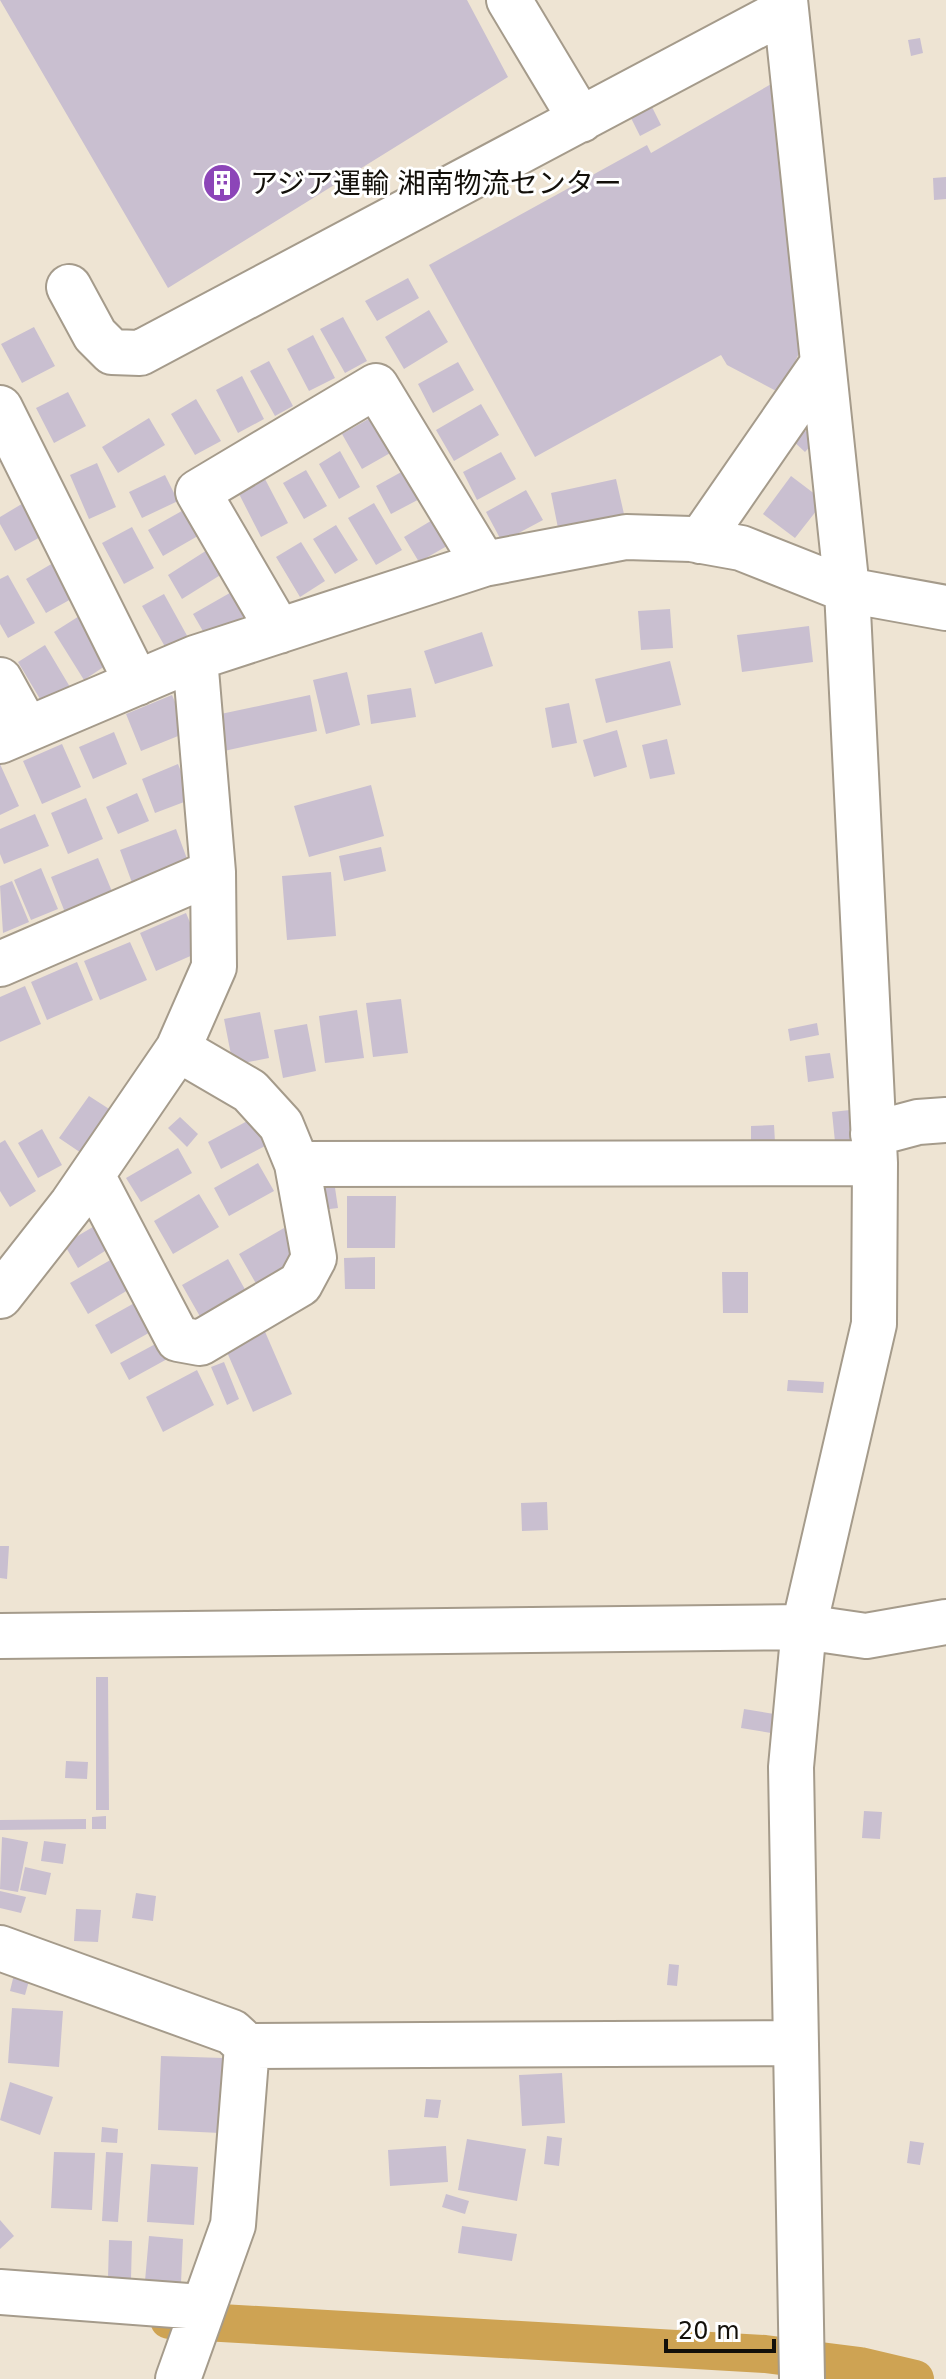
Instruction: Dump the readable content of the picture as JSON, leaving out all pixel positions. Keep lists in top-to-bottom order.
{
  "places": {
    "building": ["アジア運輸 湘南物流センター"]
  },
  "scale_bar": "20 m"
}
